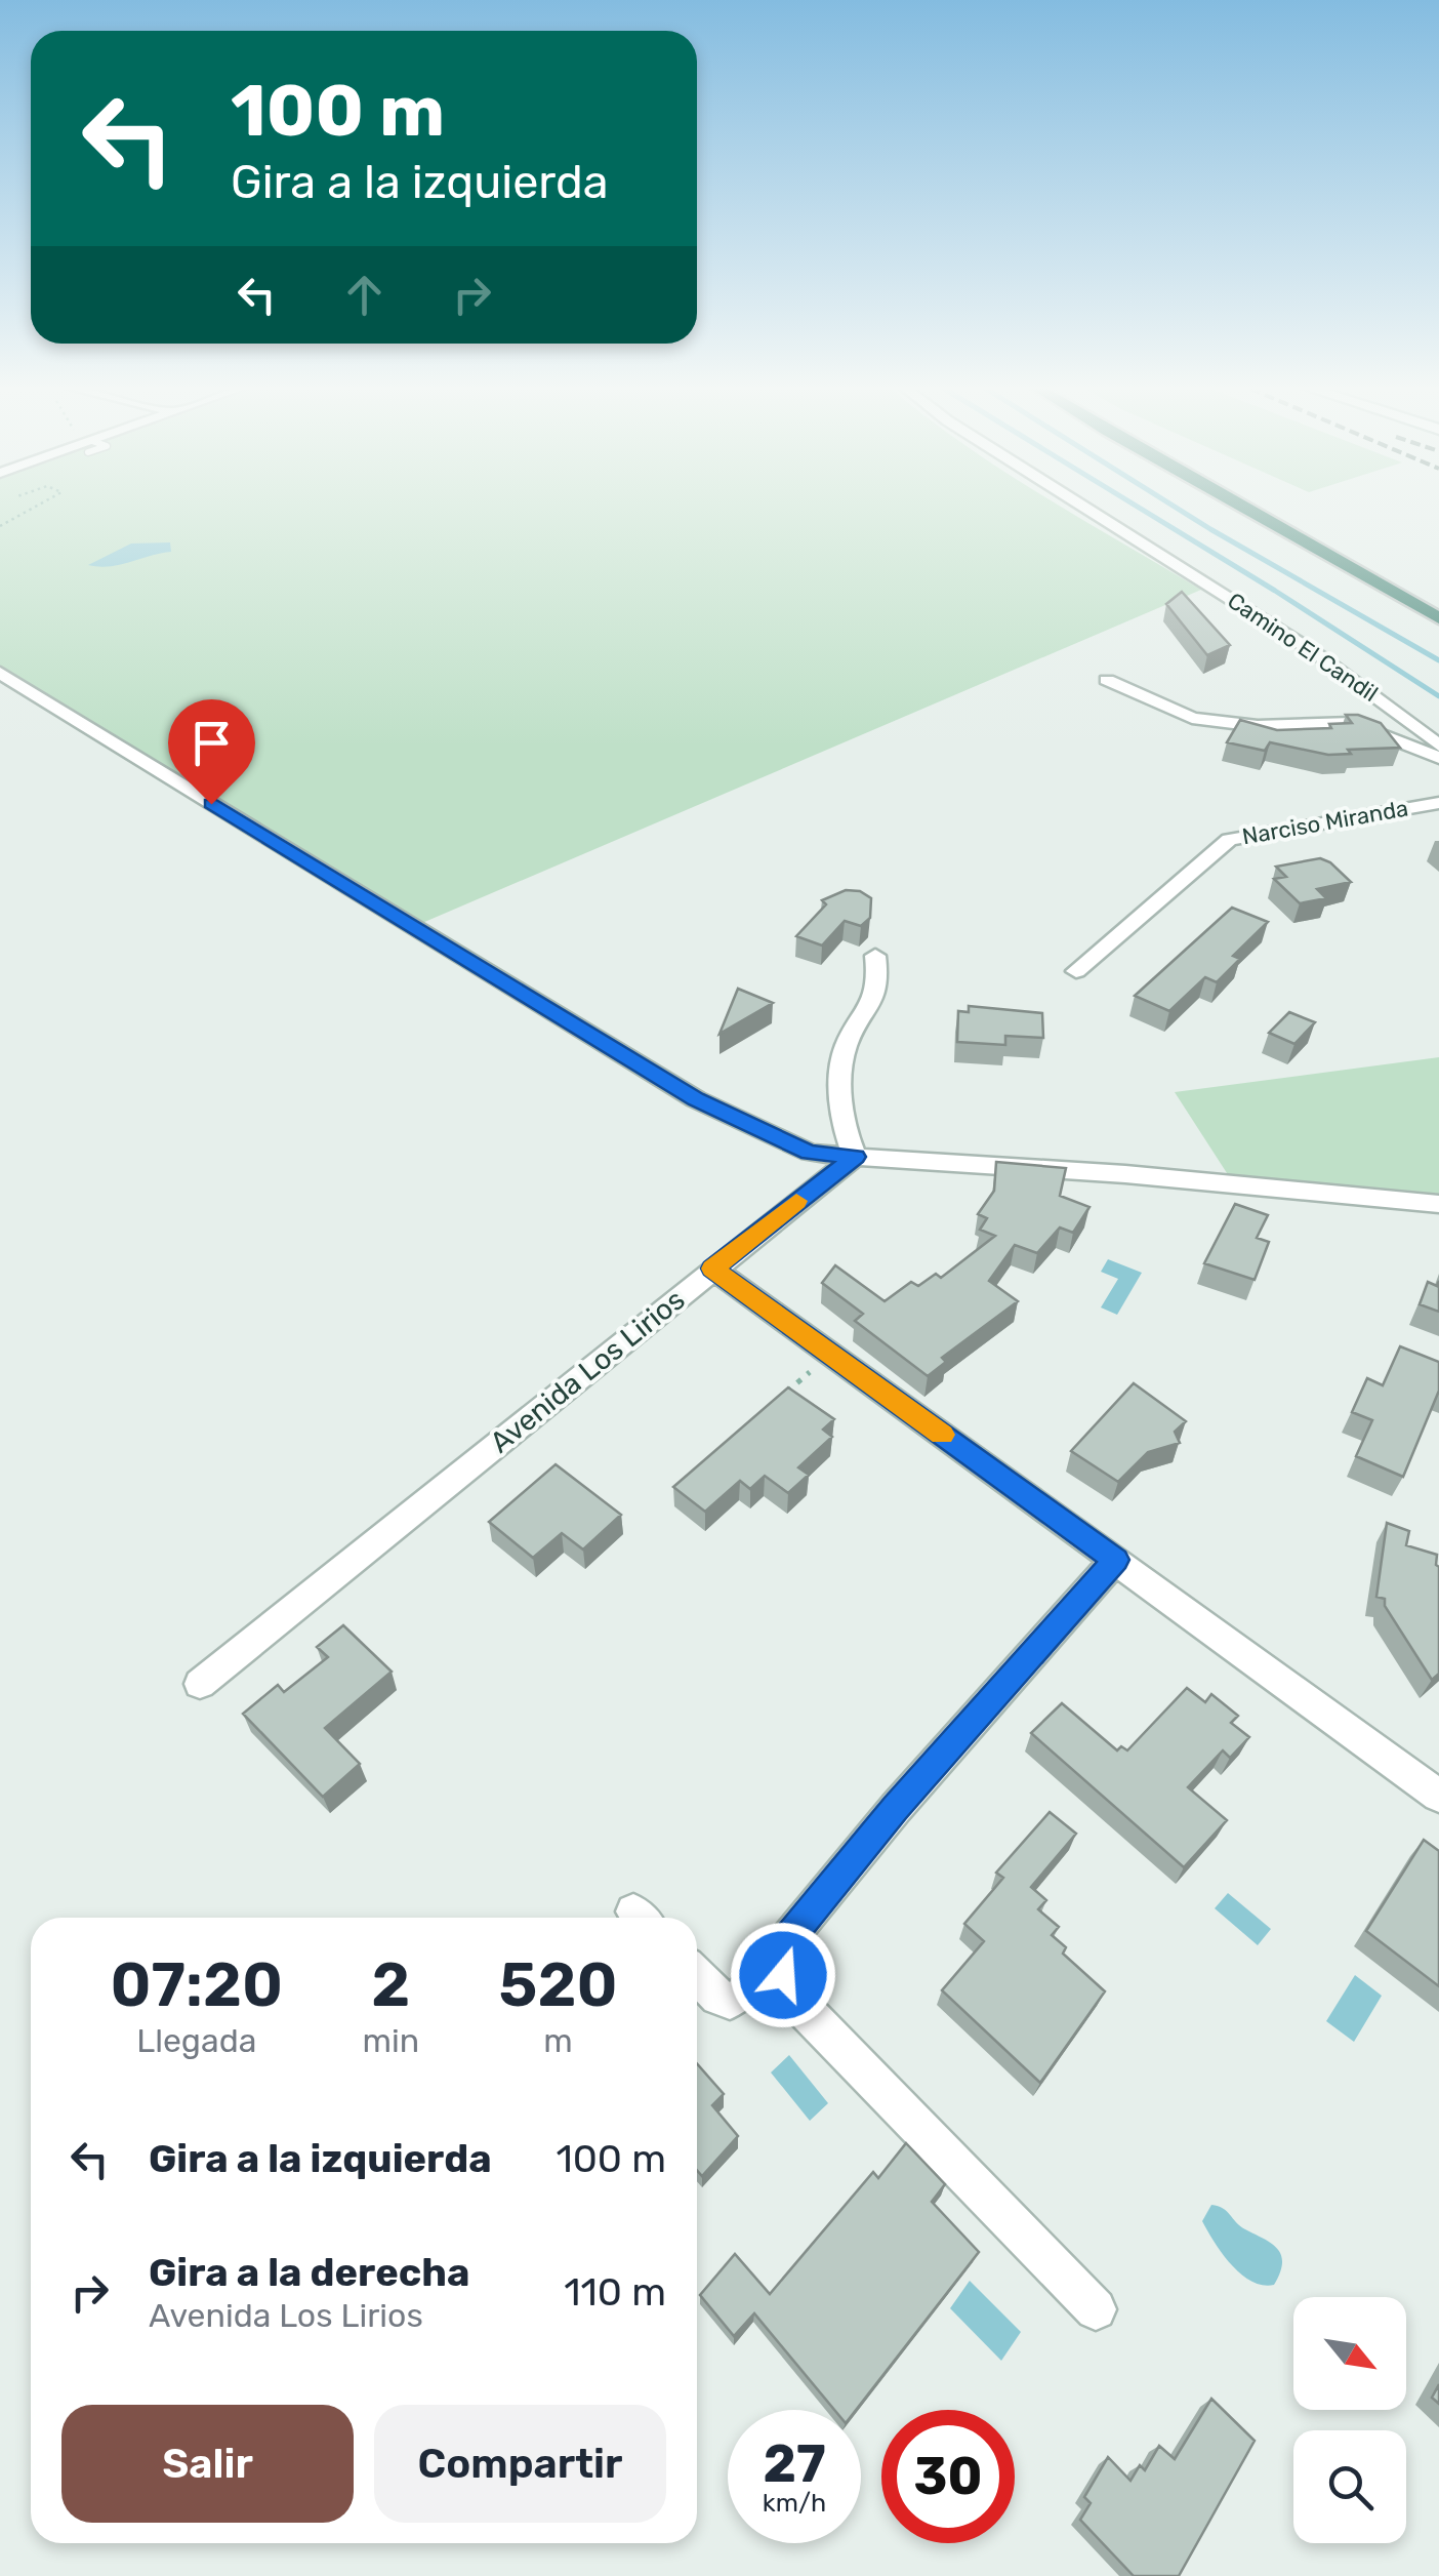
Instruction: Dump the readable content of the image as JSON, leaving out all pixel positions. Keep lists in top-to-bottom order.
{
  "streets": {
    "street": ["Camino El Candil", "Narciso Miranda", "Avenida Los Lirios"]
  },
  "north": "bottom right",
  "page": {
    "turn": ["100 m", "Gira a la izquierda"],
    "eta": [
      "07:20",
      "Llegada",
      "2",
      "min",
      "520",
      "m"
    ],
    "list": [
      {
        "name": "Gira a la izquierda",
        "value": "100 m"
      },
      {
        "name": "Gira a la derecha",
        "note": "Avenida Los Lirios",
        "value": "110 m"
      }
    ],
    "buttons": ["Salir", "Compartir"],
    "speed": "27 km/h",
    "limit": "30"
  }
}
